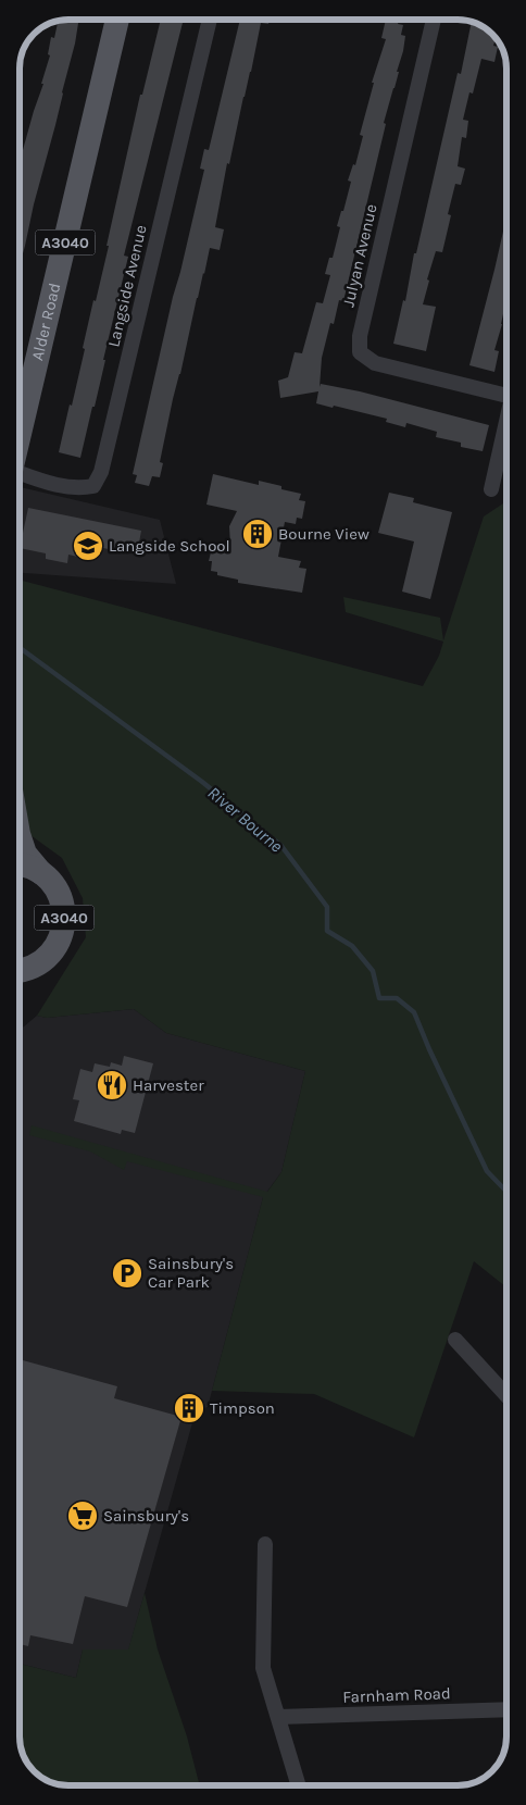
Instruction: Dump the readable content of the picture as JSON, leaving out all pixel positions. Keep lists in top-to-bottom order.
{
  "streets": {
    "main road": ["A3040", "Alder Road"],
    "street": ["Julyan Avenue", "Langside Avenue", "Farnham Road"]
  },
  "water": ["River Bourne"],
  "places": {
    "building": ["Bourne View", "Timpson"],
    "school or university": ["Langside School"],
    "restaurant": ["Harvester"],
    "parking": ["Sainsbury's Car Park"],
    "supermarket": ["Sainsbury's"]
  }
}
